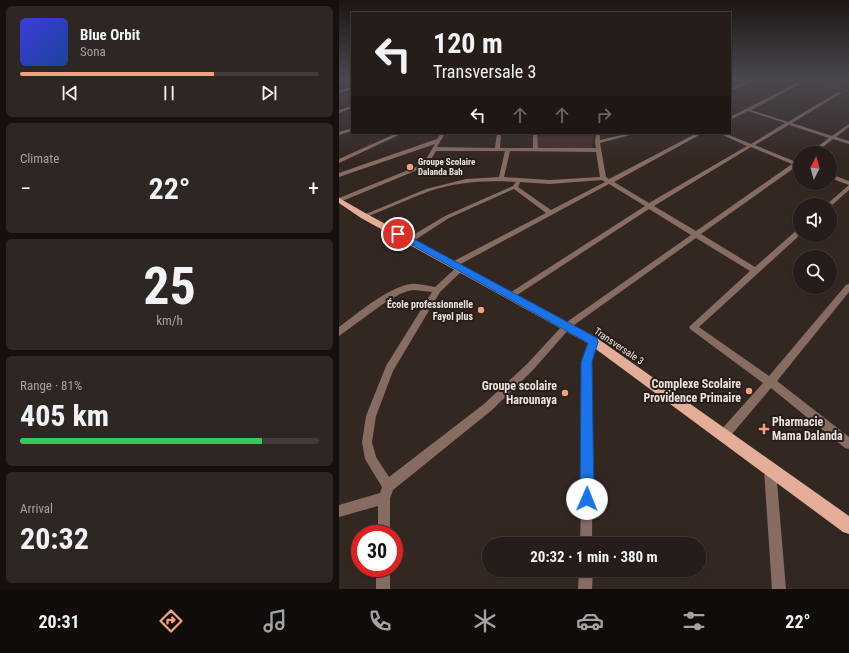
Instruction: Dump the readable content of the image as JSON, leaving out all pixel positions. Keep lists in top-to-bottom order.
{
  "streets": {
    "main road": ["Transversale 3"]
  },
  "places": {
    "other": [
      "Groupe Scolaire Dalanda Bah",
      "École professionnelle Fayol plus",
      "Complexe Scolaire Providence Primaire",
      "Groupe scolaire Harounaya"
    ],
    "health": ["Pharmacie Mama Dalanda"]
  },
  "north": "top",
  "page": {
    "turn": ["120 m", "Transversale 3"],
    "song": ["Blue Orbit", "Sona"],
    "tile": [
      "Climate",
      ["25", "km/h"],
      ["Range · 81%", "405 km"],
      ["Arrival", "20:32"]
    ],
    "heat": ["−", "22°", "+"],
    "limit": "30",
    "trip": "20:32 · 1 min · 380 m",
    "tabs": ["20:31", "22°"]
  }
}
